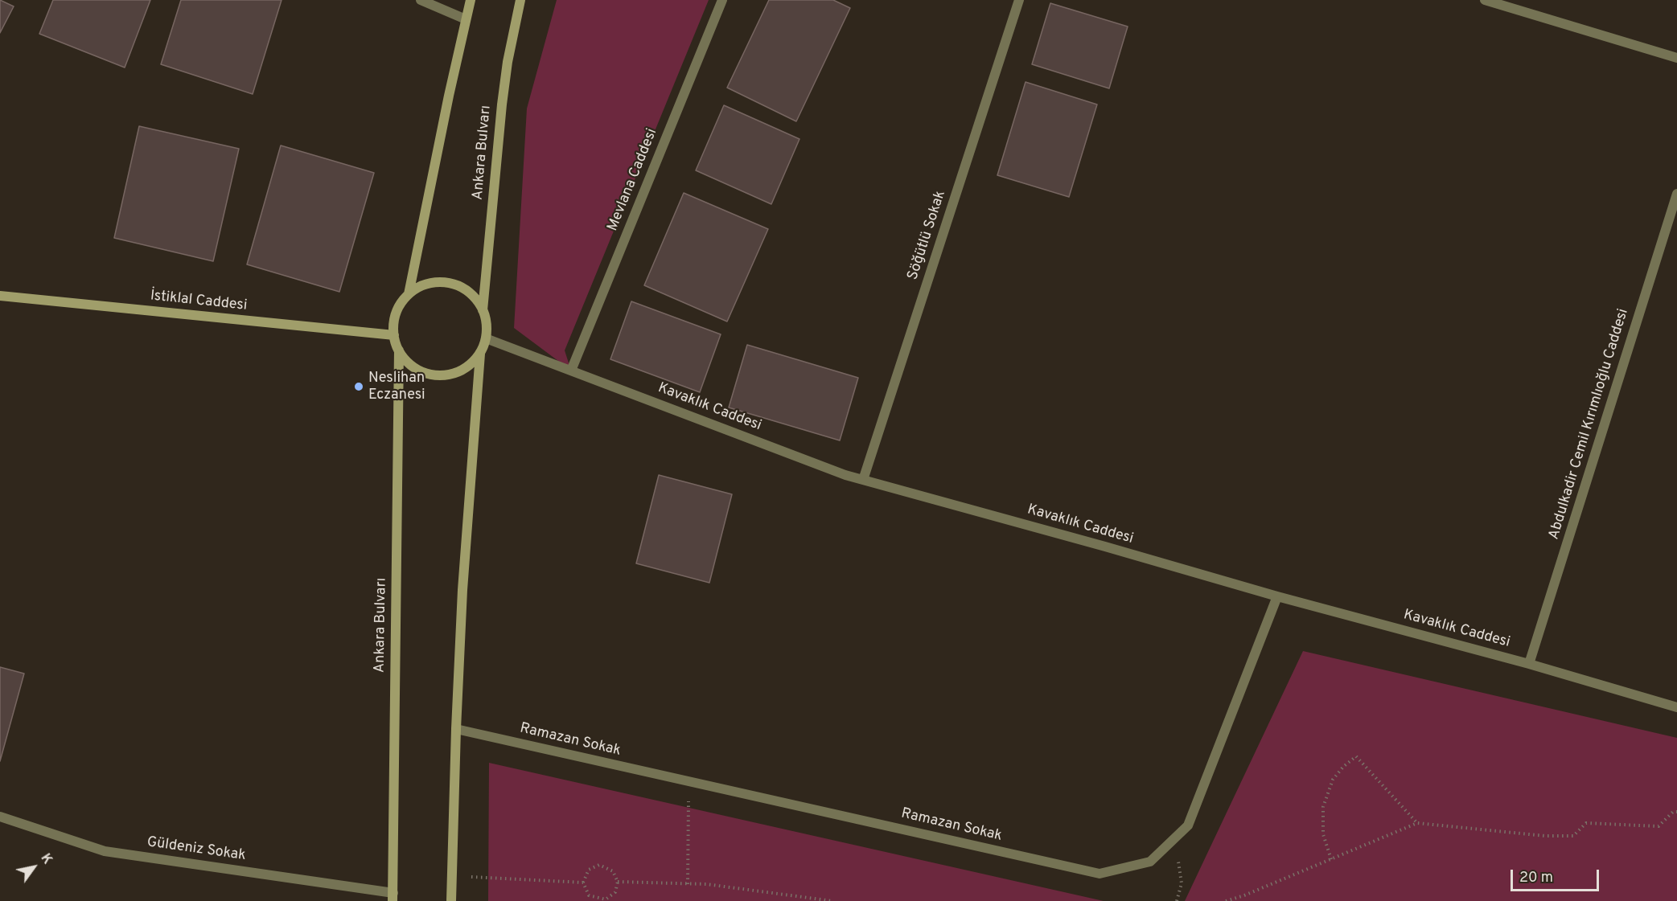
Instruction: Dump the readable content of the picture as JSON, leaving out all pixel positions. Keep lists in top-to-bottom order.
{
  "streets": {
    "main road": ["Ankara Bulvarı", "İstiklal Caddesi"],
    "street": [
      "Mevlana Caddesi",
      "Söğütlü Sokak",
      "Kavaklık Caddesi",
      "Abdulkadir Cemil Kırımlıoğlu Caddesi",
      "Ramazan Sokak",
      "Güldeniz Sokak"
    ]
  },
  "crossings": [
    ["Ankara Bulvarı", "İstiklal Caddesi"],
    ["Ankara Bulvarı", "Kavaklık Caddesi"],
    ["Ankara Bulvarı", "Ramazan Sokak"],
    ["Ankara Bulvarı", "Güldeniz Sokak"],
    ["Mevlana Caddesi", "Kavaklık Caddesi"],
    ["Söğütlü Sokak", "Kavaklık Caddesi"],
    ["İstiklal Caddesi", "Kavaklık Caddesi"],
    ["Kavaklık Caddesi", "Abdulkadir Cemil Kırımlıoğlu Caddesi"],
    ["Kavaklık Caddesi", "Ramazan Sokak"]
  ],
  "places": ["Neslihan Eczanesi"],
  "scale_bar": "20 m",
  "north": "top right"
}
